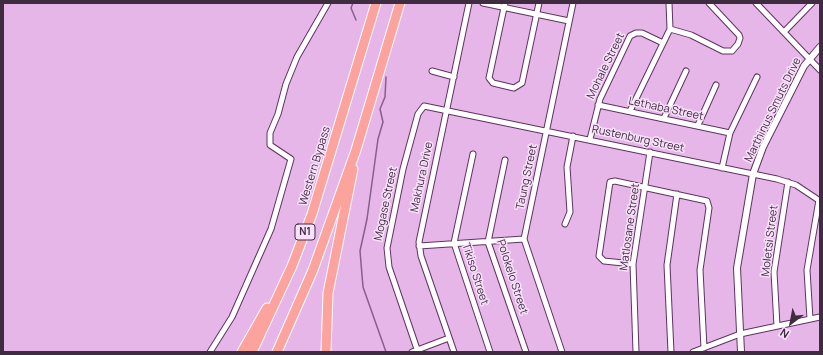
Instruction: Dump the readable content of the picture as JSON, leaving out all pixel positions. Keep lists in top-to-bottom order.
{
  "streets": {
    "highway": ["Western Bypass", "N1"],
    "street": [
      "Mohale Street",
      "Lethaba Street",
      "Marthinus Smuts Drive",
      "Rustenburg Street",
      "Makhura Drive",
      "Taung Street",
      "Mogase Street",
      "Matlosane Street",
      "Moletsi Street",
      "Tikiso Street",
      "Polokelo Street"
    ]
  },
  "crossings": [
    ["Mohale Street", "Lethaba Street"],
    ["Mohale Street", "Rustenburg Street"],
    ["Marthinus Smuts Drive", "Rustenburg Street"],
    ["Rustenburg Street", "Makhura Drive"],
    ["Rustenburg Street", "Taung Street"],
    ["Rustenburg Street", "Mogase Street"],
    ["Rustenburg Street", "Matlosane Street"],
    ["Rustenburg Street", "Moletsi Street"],
    ["Makhura Drive", "Mogase Street"]
  ],
  "north": "bottom left"
}
